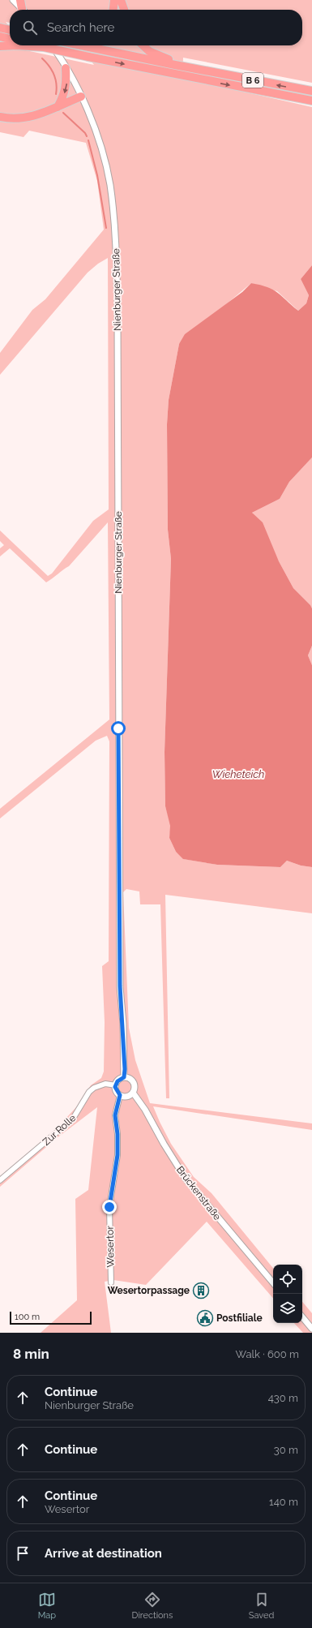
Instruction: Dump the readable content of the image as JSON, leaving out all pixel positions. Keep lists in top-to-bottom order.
{
  "streets": {
    "highway": ["B 6"],
    "street": [
      "Nienburger Straße",
      "Zur Rolle",
      "Brückenstraße",
      "Wesertor"
    ]
  },
  "crossings": [
    ["Nienburger Straße", "Zur Rolle"],
    ["Nienburger Straße", "Brückenstraße"],
    ["Nienburger Straße", "Wesertor"],
    ["Zur Rolle", "Brückenstraße"],
    ["Zur Rolle", "Wesertor"],
    ["Brückenstraße", "Wesertor"]
  ],
  "water": ["Wieheteich"],
  "places": {
    "building": ["Wesertorpassage"],
    "public building": ["Postfiliale"]
  },
  "scale_bar": "100 m",
  "page": {
    "search": "Search here",
    "scale": "100 m",
    "heading": ["8 min", "Walk · 600 m"],
    "list": [
      ["Continue", "Nienburger Straße", "430 m"],
      ["Continue", "30 m"],
      ["Continue", "Wesertor", "140 m"],
      "Arrive at destination"
    ],
    "nav": ["Map", "Directions", "Saved"]
  }
}
